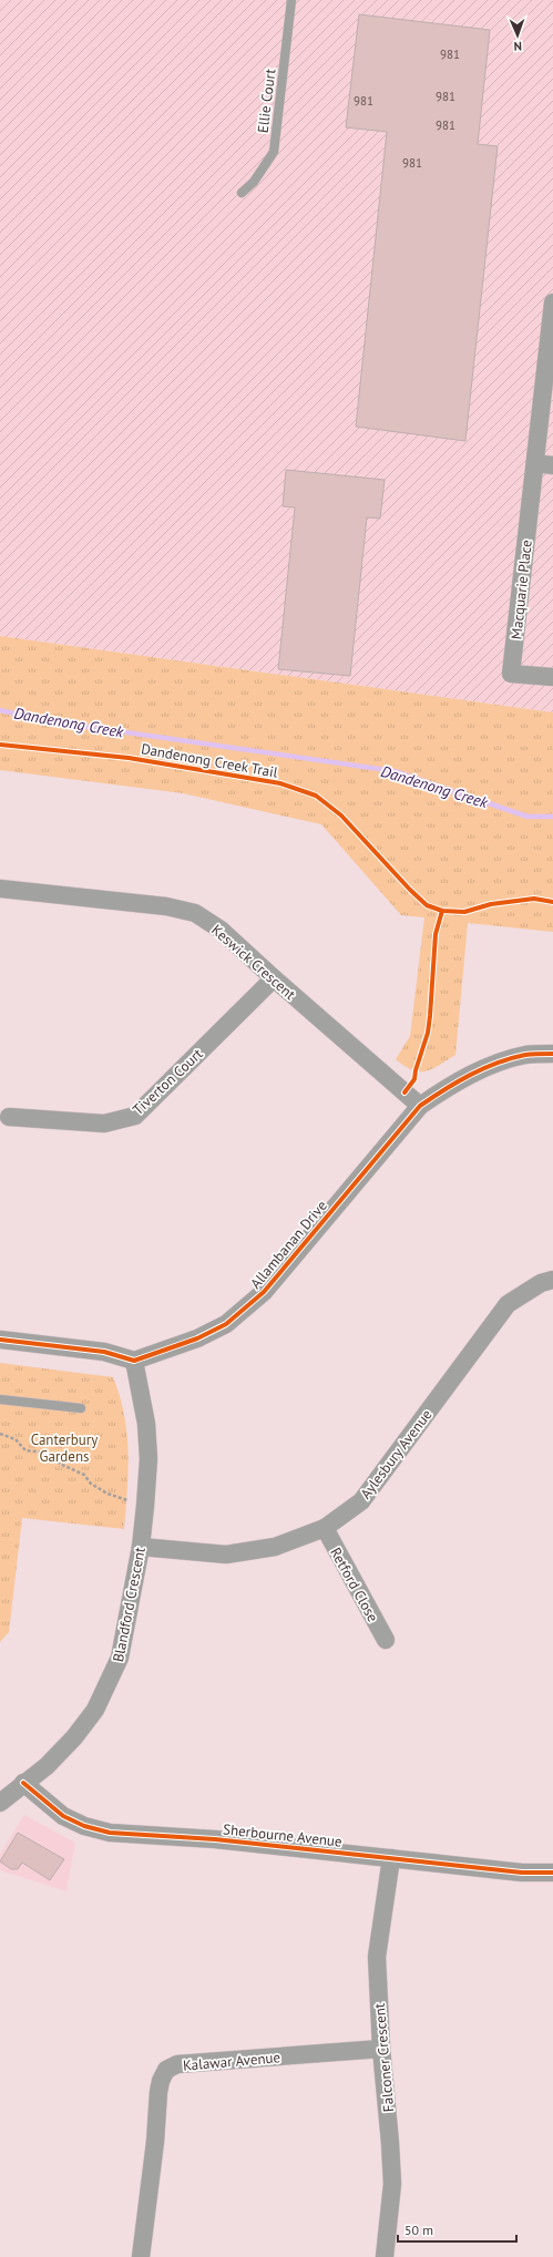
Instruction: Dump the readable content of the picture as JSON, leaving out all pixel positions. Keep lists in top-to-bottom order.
{
  "streets": {
    "street": [
      "Macquarie Place",
      "Keswick Crescent",
      "Tiverton Court",
      "Allambanan Drive",
      "Aylesbury Avenue",
      "Retford Close",
      "Blandford Crescent",
      "Sherbourne Avenue",
      "Falconer Crescent",
      "Kalawar Avenue"
    ],
    "lane": ["Ellie Court"],
    "cycle path": ["Dandenong Creek Trail"]
  },
  "crossings": [
    ["Keswick Crescent", "Tiverton Court"],
    ["Keswick Crescent", "Allambanan Drive"],
    ["Allambanan Drive", "Blandford Crescent"],
    ["Aylesbury Avenue", "Retford Close"],
    ["Aylesbury Avenue", "Blandford Crescent"],
    ["Blandford Crescent", "Sherbourne Avenue"],
    ["Sherbourne Avenue", "Falconer Crescent"],
    ["Falconer Crescent", "Kalawar Avenue"]
  ],
  "water": ["Dandenong Creek"],
  "parks": ["Canterbury Gardens"],
  "house_numbers": [
    "981",
    "981",
    "981",
    "981",
    "981"
  ],
  "scale_bar": "50 m",
  "north": "bottom"
}
